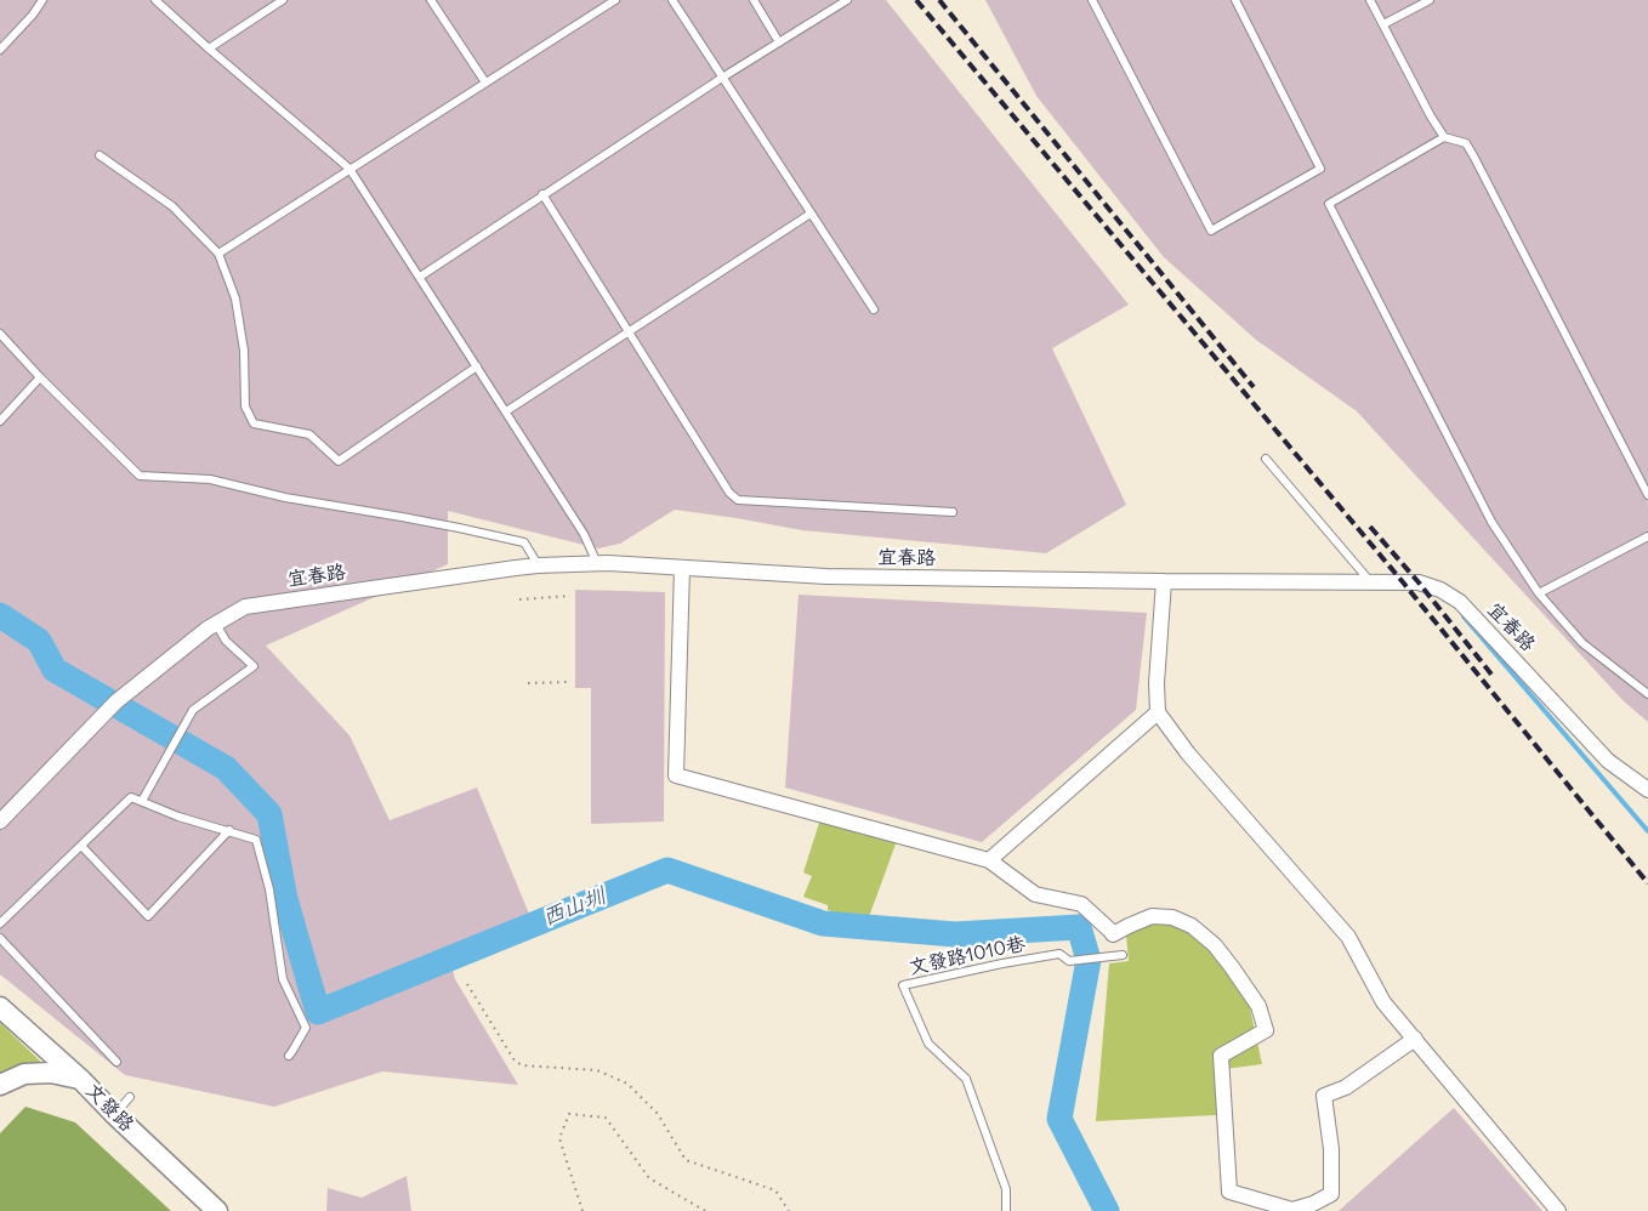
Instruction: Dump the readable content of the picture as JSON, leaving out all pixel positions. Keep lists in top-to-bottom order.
{
  "streets": {
    "street": ["宜春路", "文發路"],
    "lane": ["文發路1010巷"]
  },
  "water": ["西山圳"]
}
